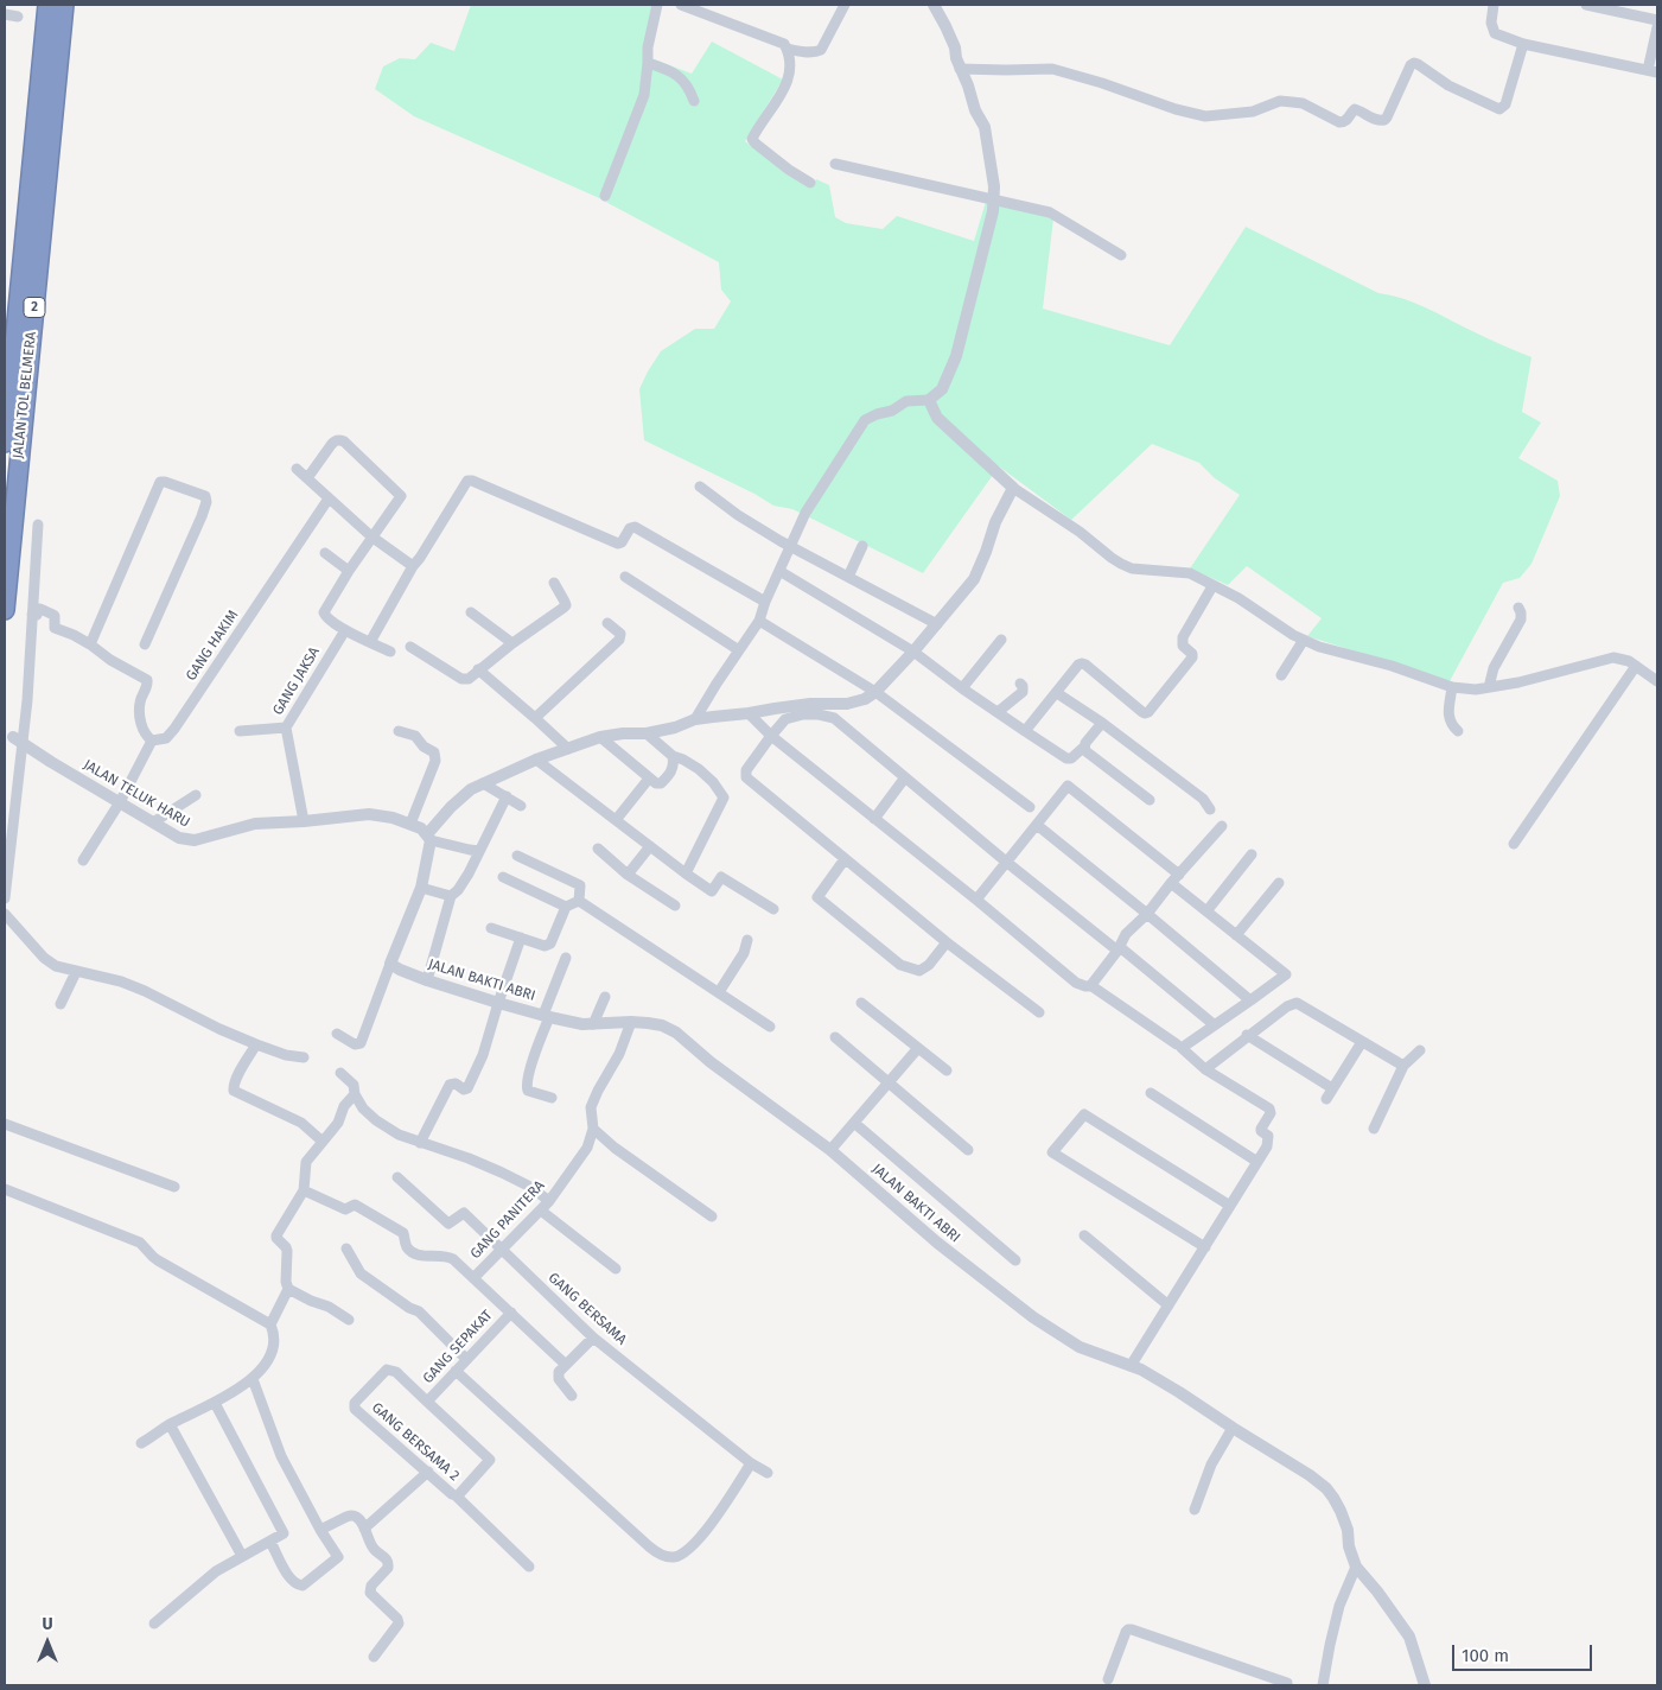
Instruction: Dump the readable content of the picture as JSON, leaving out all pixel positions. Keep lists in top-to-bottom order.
{
  "streets": {
    "highway": ["2", "JALAN TOL BELMERA"],
    "street": [
      "GANG HAKIM",
      "GANG JAKSA",
      "JALAN TELUK HARU",
      "JALAN BAKTI ABRI",
      "GANG PANITERA",
      "GANG BERSAMA",
      "GANG SEPAKAT",
      "GANG BERSAMA 2"
    ]
  },
  "crossings": [
    ["GANG JAKSA", "JALAN TELUK HARU"],
    ["JALAN BAKTI ABRI", "GANG PANITERA"],
    ["GANG PANITERA", "GANG BERSAMA"],
    ["GANG SEPAKAT", "GANG BERSAMA 2"]
  ],
  "scale_bar": "100 m",
  "north": "top"
}
